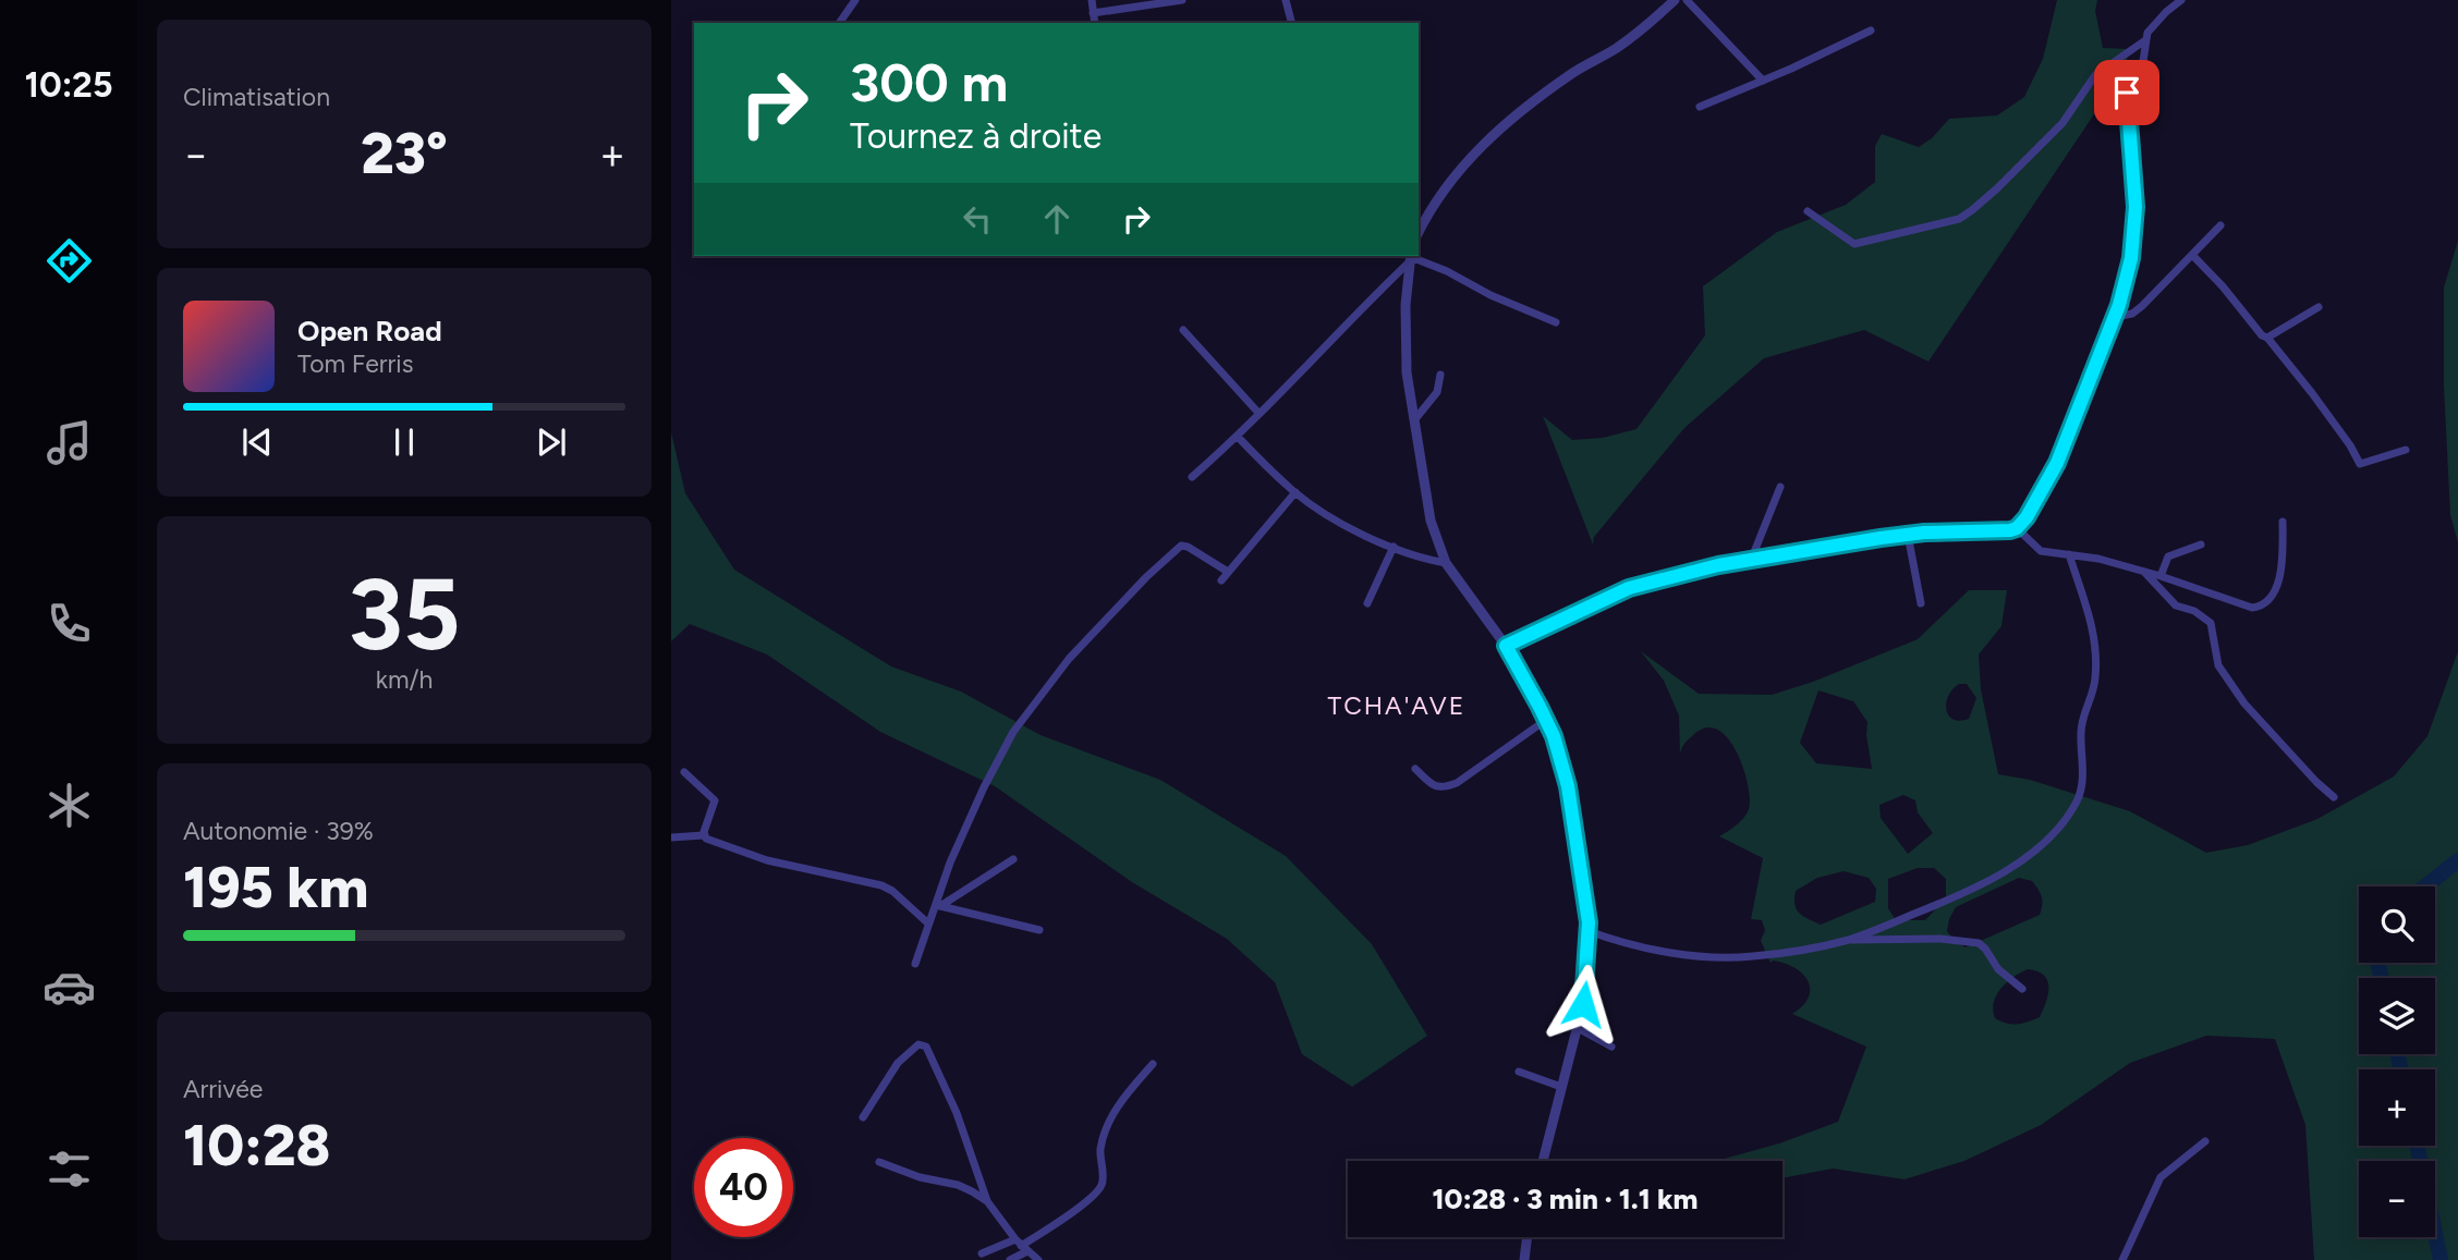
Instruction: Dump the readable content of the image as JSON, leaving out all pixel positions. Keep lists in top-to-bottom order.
{
  "districts": ["TCHA'AVE"],
  "page": {
    "tabs": "10:25",
    "tile": [
      "Climatisation",
      ["35", "km/h"],
      ["Autonomie · 39%", "195 km"],
      ["Arrivée", "10:28"]
    ],
    "turn": ["300 m", "Tournez à droite"],
    "heat": ["−", "23°", "+"],
    "song": ["Open Road", "Tom Ferris"],
    "map_buttons": ["+", "−"],
    "limit": "40",
    "trip": "10:28 · 3 min · 1.1 km"
  }
}
